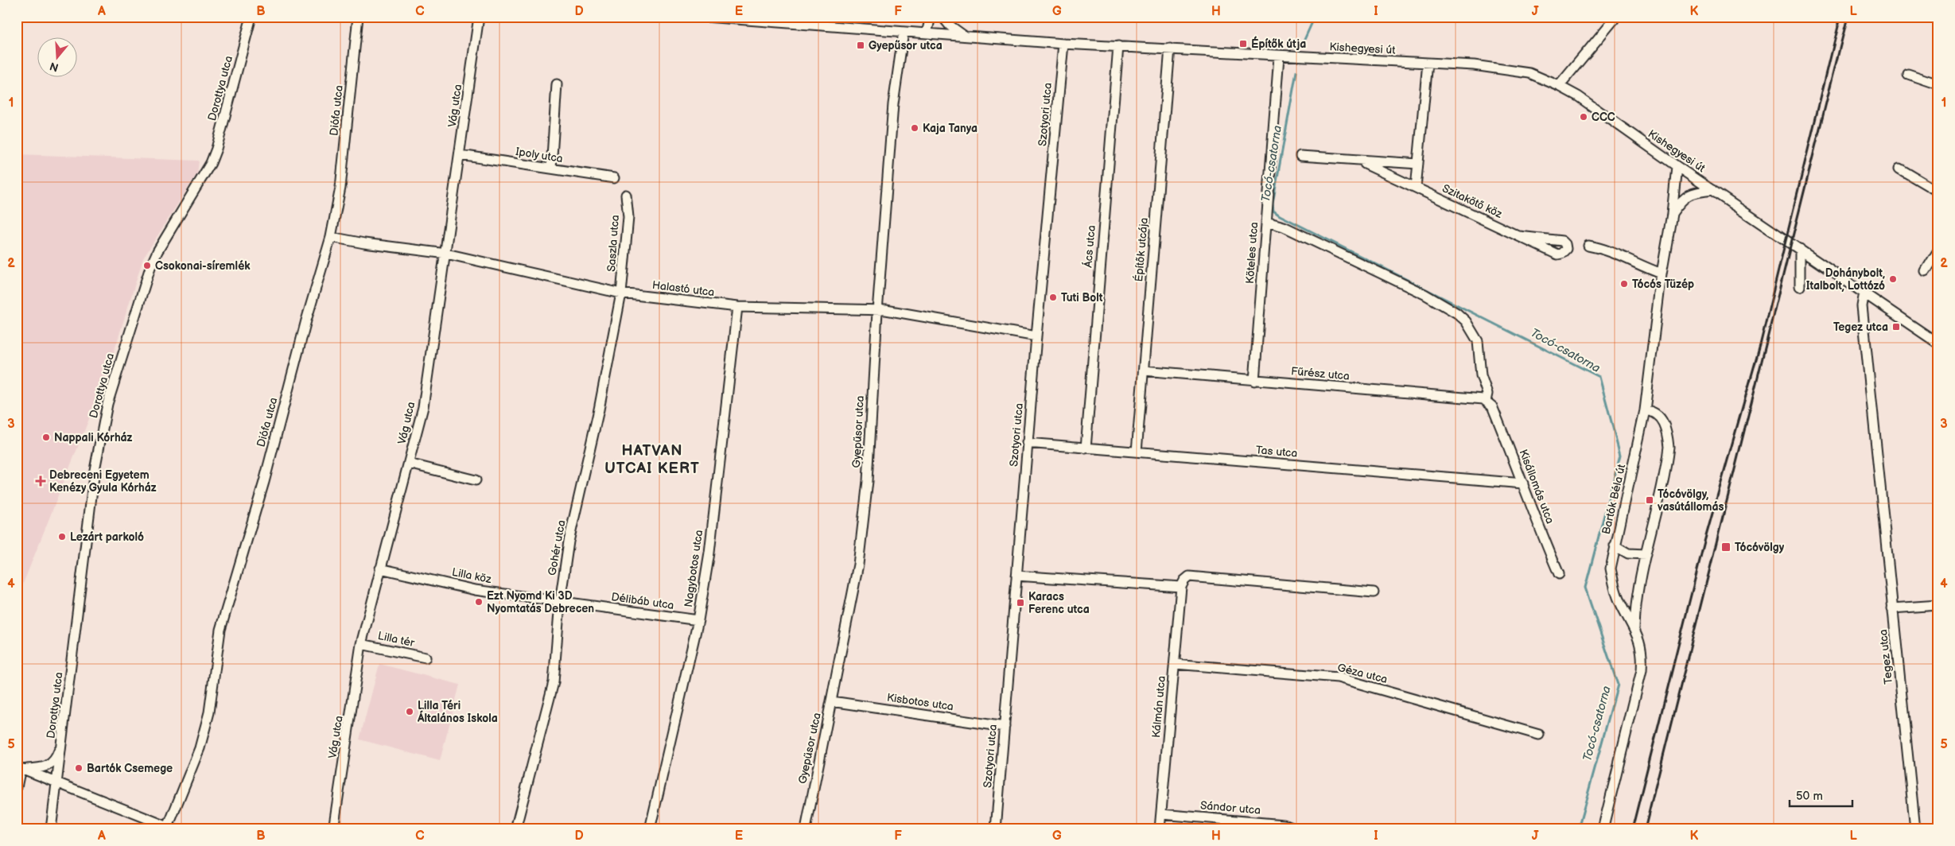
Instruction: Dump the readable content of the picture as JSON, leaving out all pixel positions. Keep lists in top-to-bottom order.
{
  "streets": {
    "street": [
      "Kishegyesi út",
      "Dorottya utca",
      "Vág utca",
      "Diófa utca",
      "Szotyori utca",
      "Ipoly utca",
      "Szitakötő köz",
      "Saszla utca",
      "Ács utca",
      "Építők utcája",
      "Köteles utca",
      "Halastó utca",
      "Fűrész utca",
      "Gyepűsor utca",
      "Tas utca",
      "Kisállomás utca",
      "Bartók Béla út",
      "Gohér utca",
      "Nagybotos utca",
      "Lilla köz",
      "Délibáb utca",
      "Lilla tér",
      "Tegez utca",
      "Géza utca",
      "Kisbotos utca",
      "Kálmán utca",
      "Sándor utca"
    ]
  },
  "crossings": [
    ["Kishegyesi út", "Szotyori utca"],
    ["Kishegyesi út", "Ács utca"],
    ["Kishegyesi út", "Építők utcája"],
    ["Kishegyesi út", "Köteles utca"],
    ["Kishegyesi út", "Gyepűsor utca"],
    ["Kishegyesi út", "Bartók Béla út"],
    ["Kishegyesi út", "Tegez utca"],
    ["Vág utca", "Ipoly utca"],
    ["Vág utca", "Halastó utca"],
    ["Vág utca", "Lilla köz"],
    ["Vág utca", "Lilla tér"],
    ["Diófa utca", "Halastó utca"],
    ["Szotyori utca", "Halastó utca"],
    ["Szotyori utca", "Tas utca"],
    ["Szotyori utca", "Kisbotos utca"],
    ["Saszla utca", "Halastó utca"],
    ["Saszla utca", "Gohér utca"],
    ["Ács utca", "Tas utca"],
    ["Építők utcája", "Fűrész utca"],
    ["Építők utcája", "Tas utca"],
    ["Köteles utca", "Fűrész utca"],
    ["Köteles utca", "Kisállomás utca"],
    ["Halastó utca", "Gyepűsor utca"],
    ["Halastó utca", "Gohér utca"],
    ["Halastó utca", "Nagybotos utca"],
    ["Fűrész utca", "Kisállomás utca"],
    ["Gyepűsor utca", "Kisbotos utca"],
    ["Tas utca", "Kisállomás utca"],
    ["Gohér utca", "Lilla köz"],
    ["Gohér utca", "Délibáb utca"],
    ["Nagybotos utca", "Délibáb utca"],
    ["Lilla köz", "Délibáb utca"],
    ["Géza utca", "Kálmán utca"],
    ["Kálmán utca", "Sándor utca"]
  ],
  "districts": ["HATVAN UTCAI KERT"],
  "water": ["Tocó-csatorna"],
  "places": {
    "transit": [
      "Építők útja",
      "Gyepűsor utca",
      "Tegez utca",
      "Tócóvölgy, vasútállomás",
      "Tócóvölgy",
      "Karacs Ferenc utca"
    ],
    "other": [
      "CCC",
      "Kaja Tanya",
      "Csokonai-síremlék",
      "Dohánybolt, Italbolt, Lottózó",
      "Tócós Tüzép",
      "Tuti Bolt",
      "Nappali Kórház",
      "Lezárt parkoló",
      "Ezt Nyomd Ki 3D Nyomtatás Debrecen",
      "Lilla Téri Általános Iskola",
      "Bartók Csemege"
    ],
    "health": ["Debreceni Egyetem Kenézy Gyula Kórház"]
  },
  "scale_bar": "50 m",
  "north": "bottom",
  "grid": {
    "columns": [
      "A",
      "B",
      "C",
      "D",
      "E",
      "F",
      "G",
      "H",
      "I",
      "J",
      "K",
      "L"
    ],
    "rows": [
      "1",
      "2",
      "3",
      "4",
      "5"
    ]
  }
}
